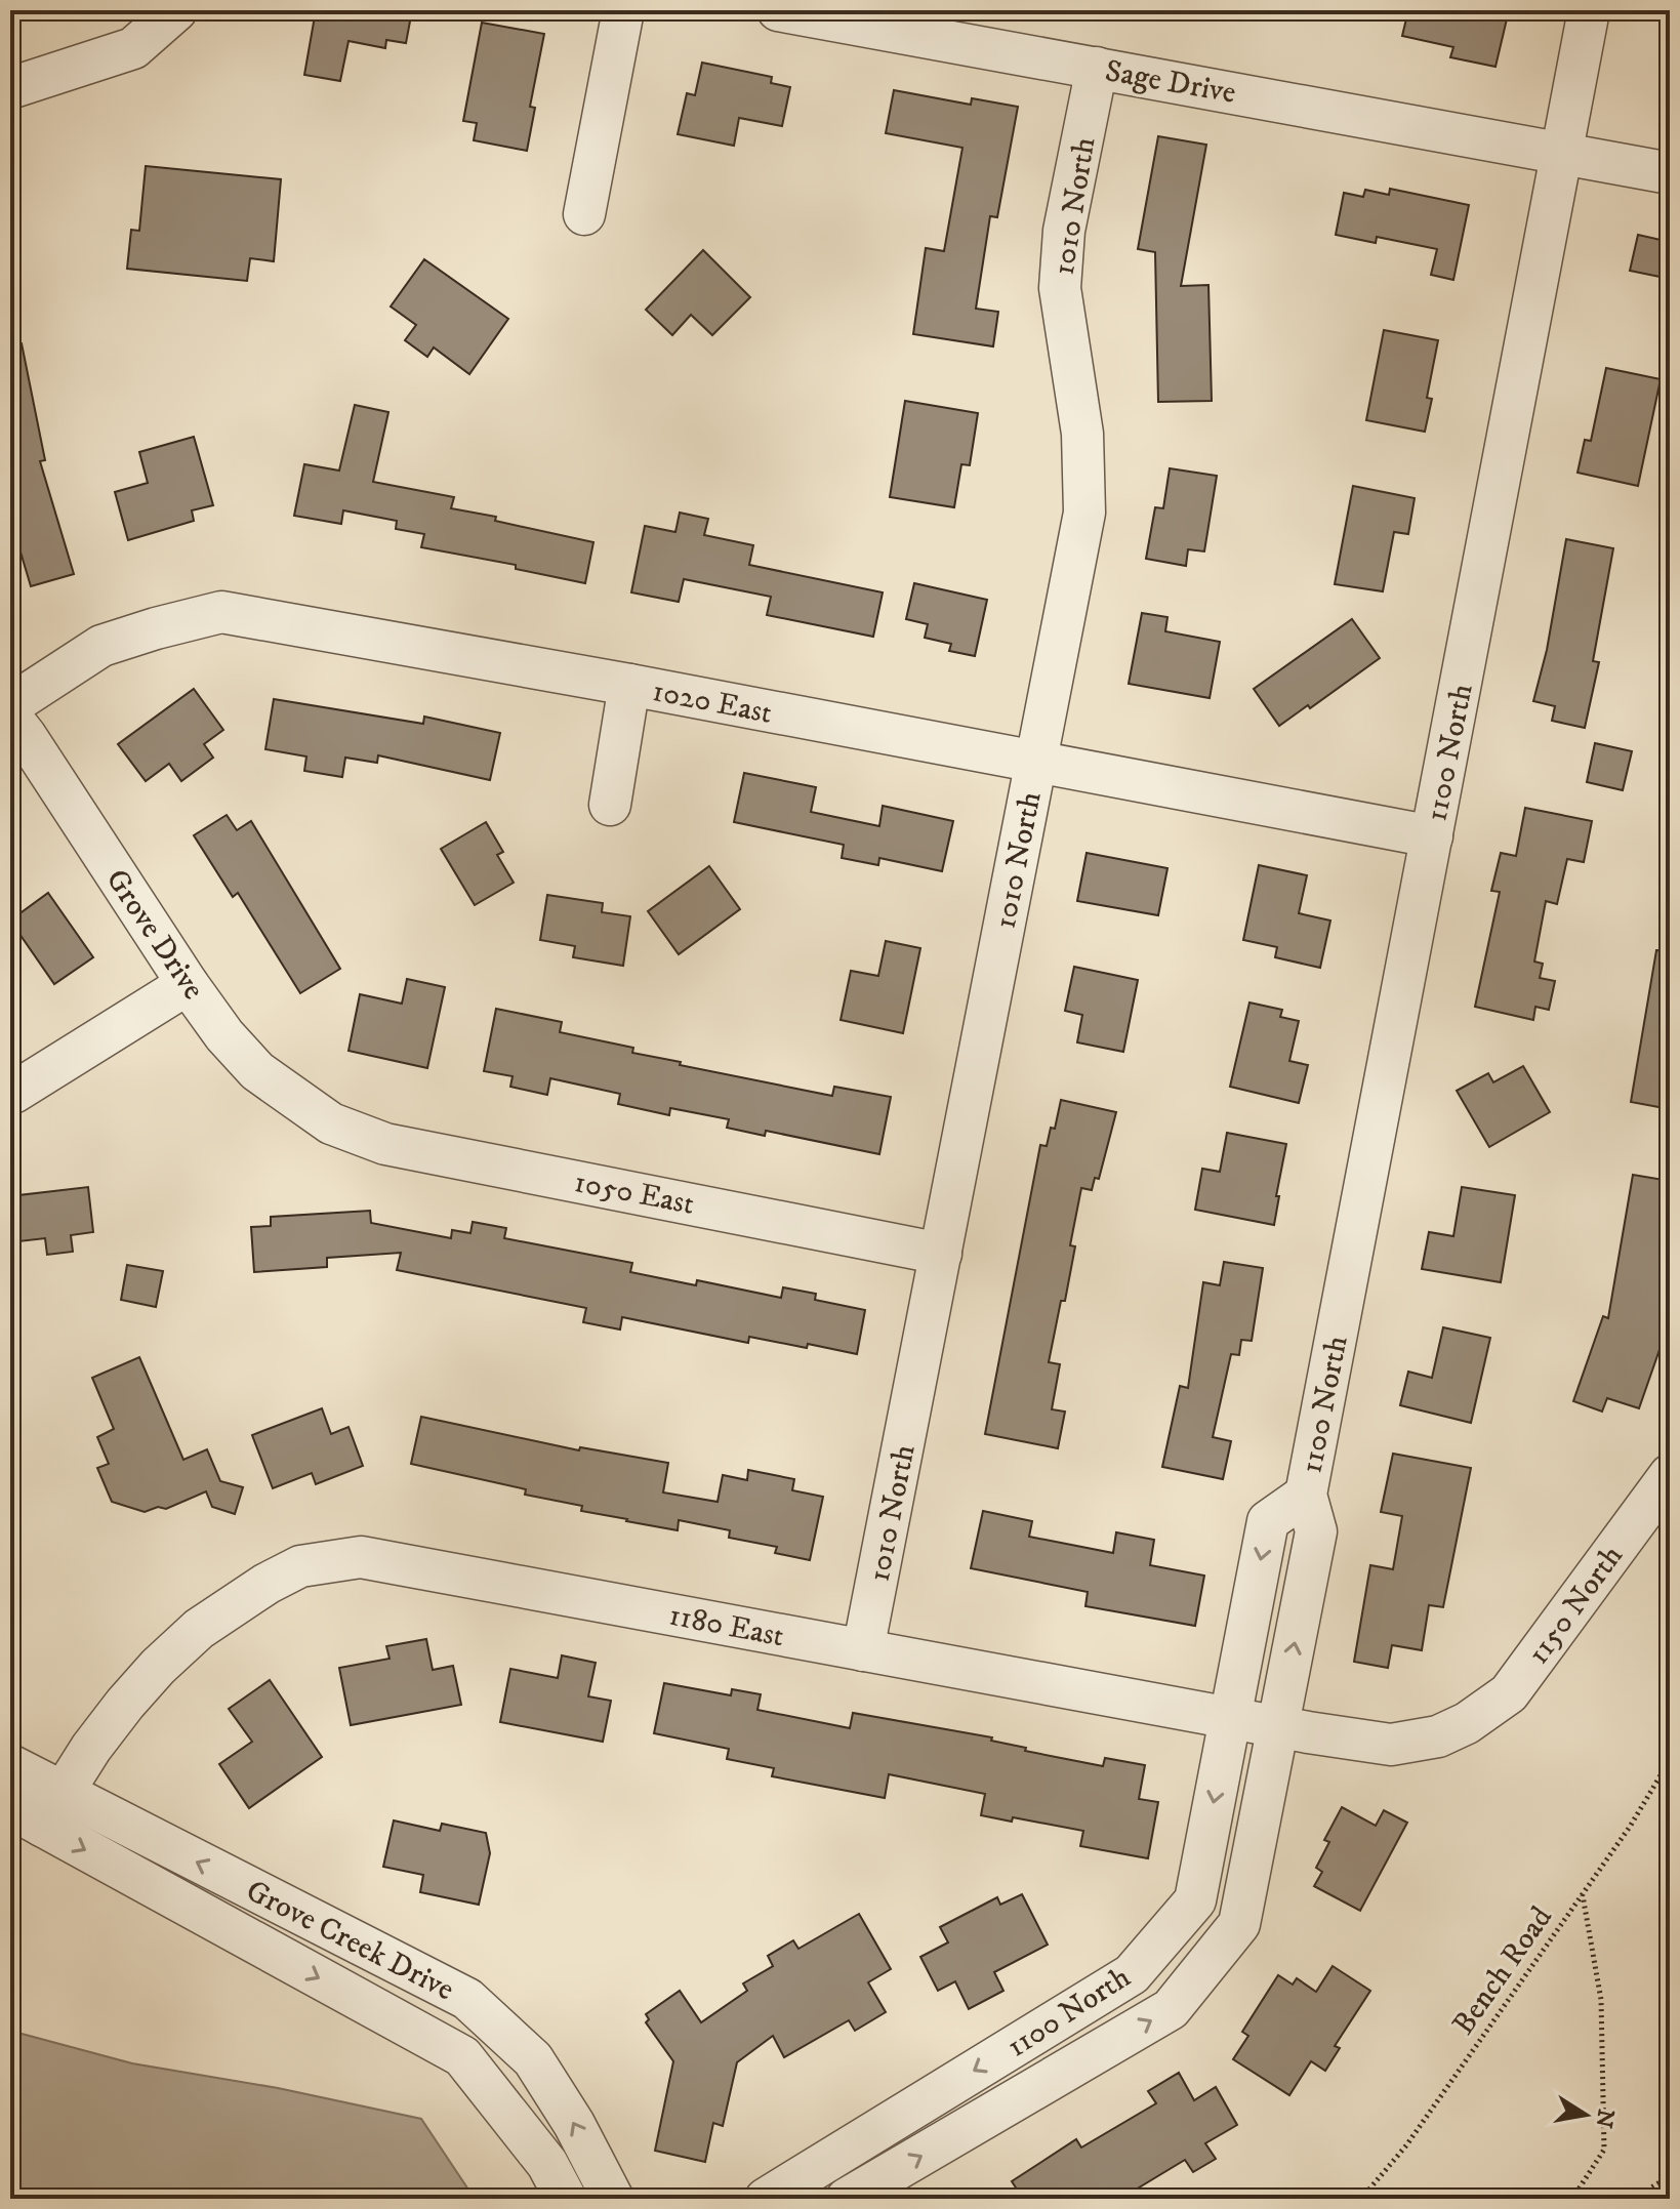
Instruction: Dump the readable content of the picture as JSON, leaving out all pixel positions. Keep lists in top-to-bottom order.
{
  "streets": {
    "street": [
      "Sage Drive",
      "1010 North",
      "1020 East",
      "1100 North",
      "Grove Drive",
      "1050 East",
      "1150 North",
      "1180 East",
      "Grove Creek Drive"
    ],
    "path": ["Bench Road"]
  },
  "crossings": [
    ["Sage Drive", "1010 North"],
    ["Sage Drive", "1100 North"],
    ["1010 North", "1020 East"],
    ["1010 North", "1050 East"],
    ["1010 North", "1180 East"],
    ["1020 East", "1100 North"],
    ["1100 North", "1180 East"],
    ["Grove Drive", "1050 East"],
    ["1150 North", "1180 East"],
    ["1180 East", "Grove Creek Drive"]
  ],
  "north": "right"
}
